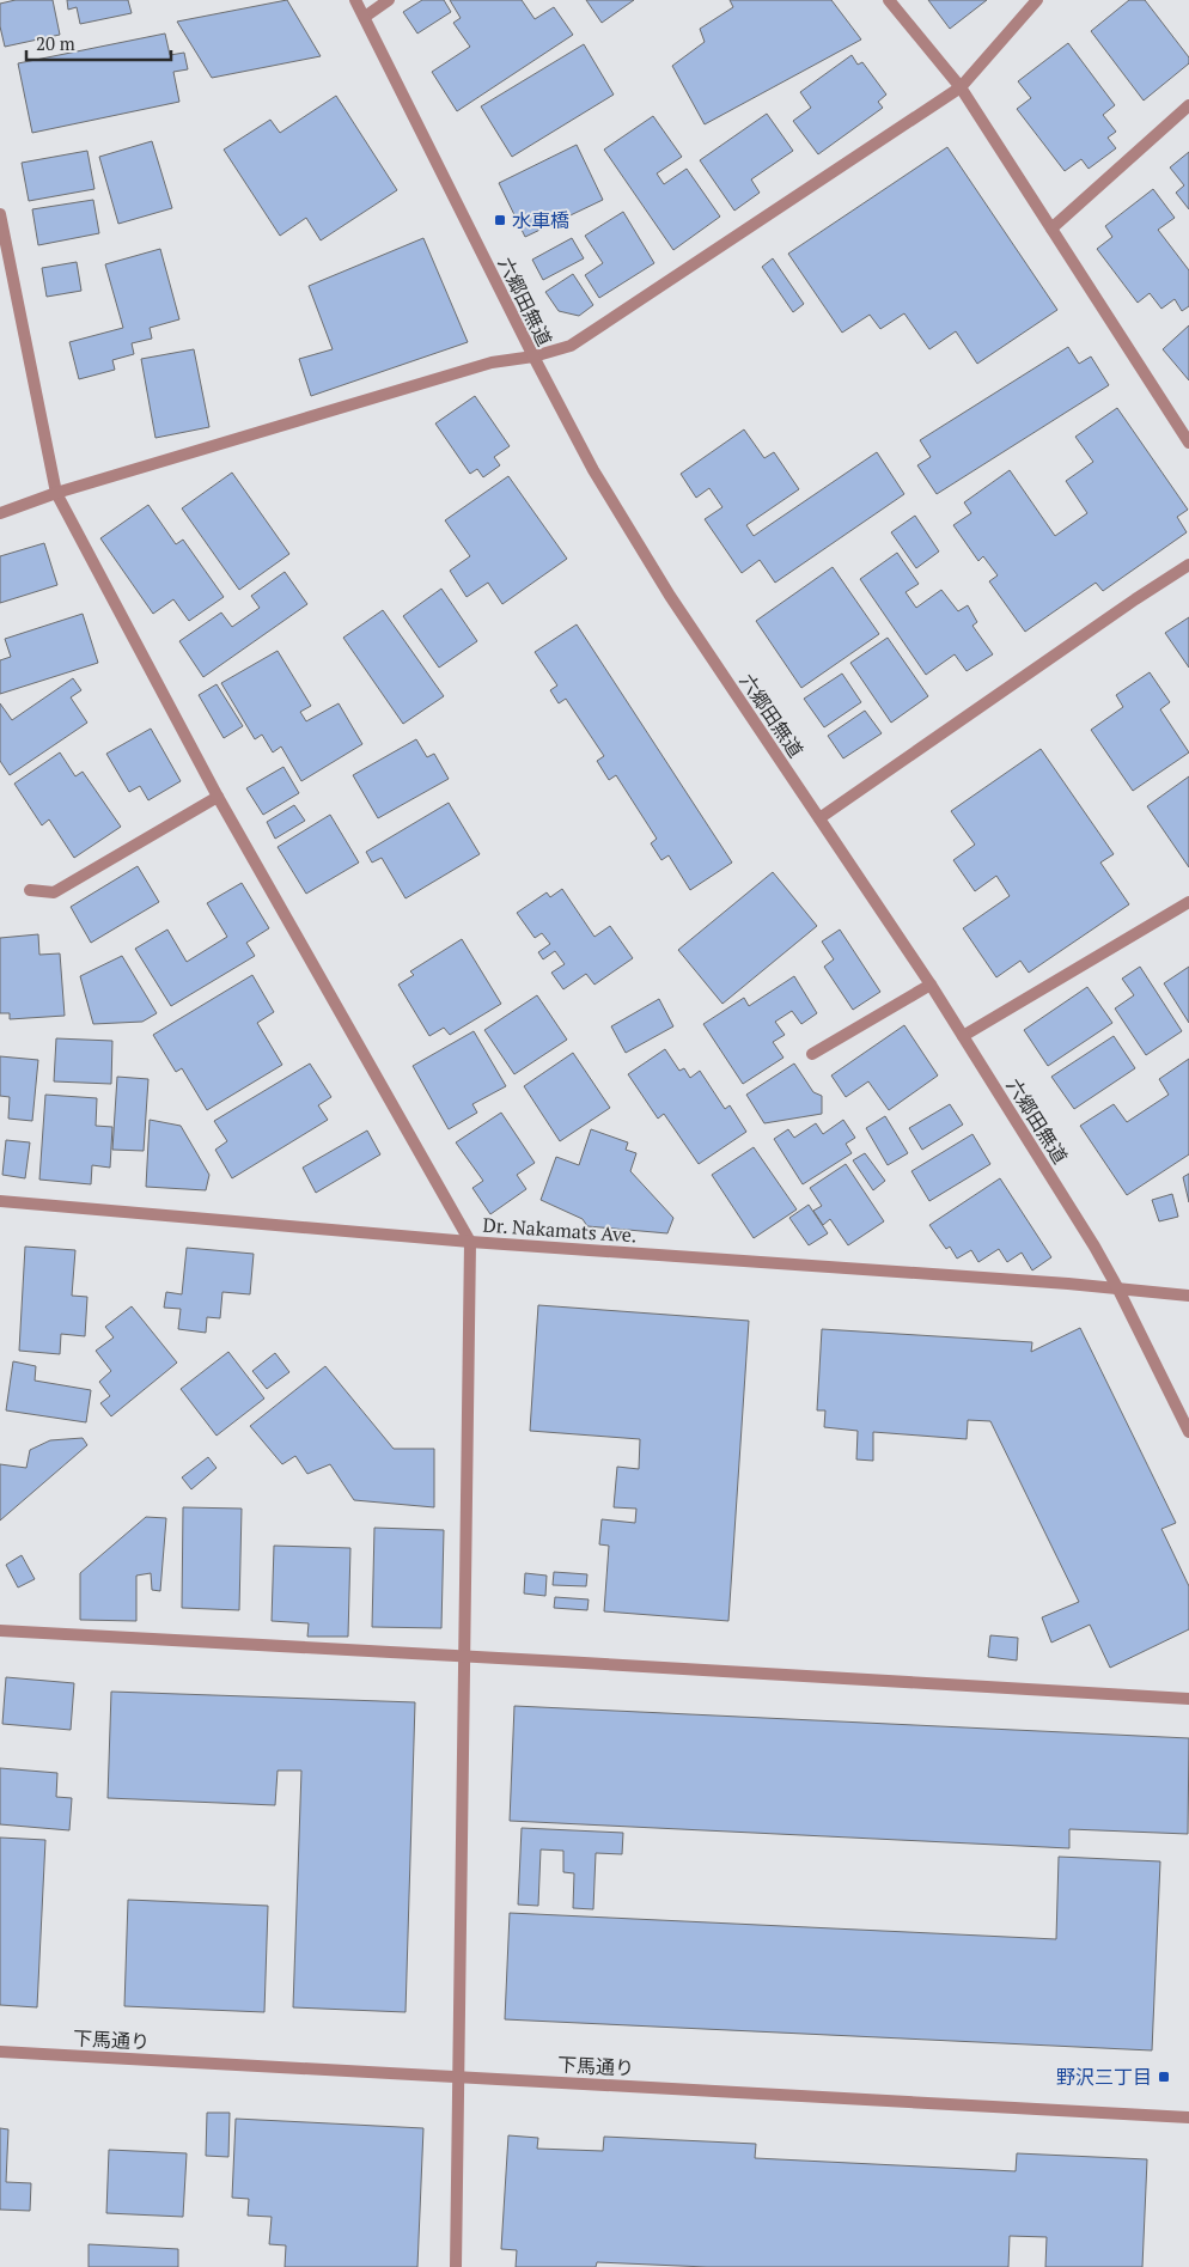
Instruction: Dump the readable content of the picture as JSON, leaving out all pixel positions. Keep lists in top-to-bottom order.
{
  "streets": {
    "street": ["六郷田無道", "Dr. Nakamats Ave.", "下馬通り"]
  },
  "crossings": [
    ["六郷田無道", "Dr. Nakamats Ave."]
  ],
  "places": {
    "transit": ["水車橋", "野沢三丁目"]
  },
  "scale_bar": "20 m"
}
